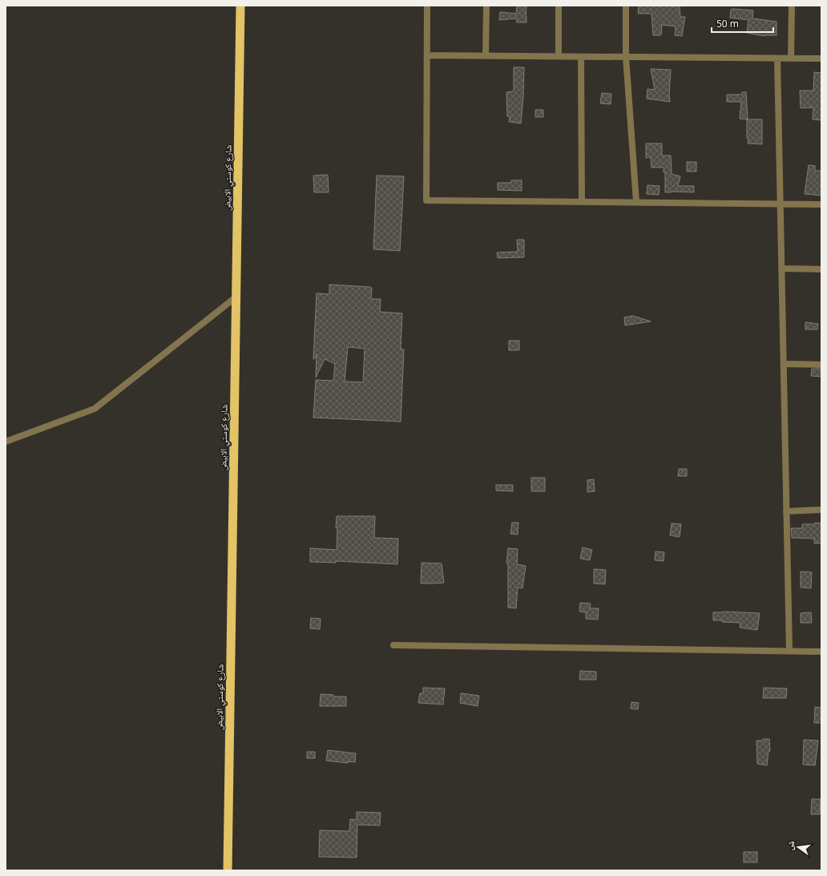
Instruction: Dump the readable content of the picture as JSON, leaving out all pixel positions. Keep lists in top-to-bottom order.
{
  "streets": {
    "highway": ["شارع كوستي الابيض"]
  },
  "scale_bar": "50 m",
  "north": "left"
}
